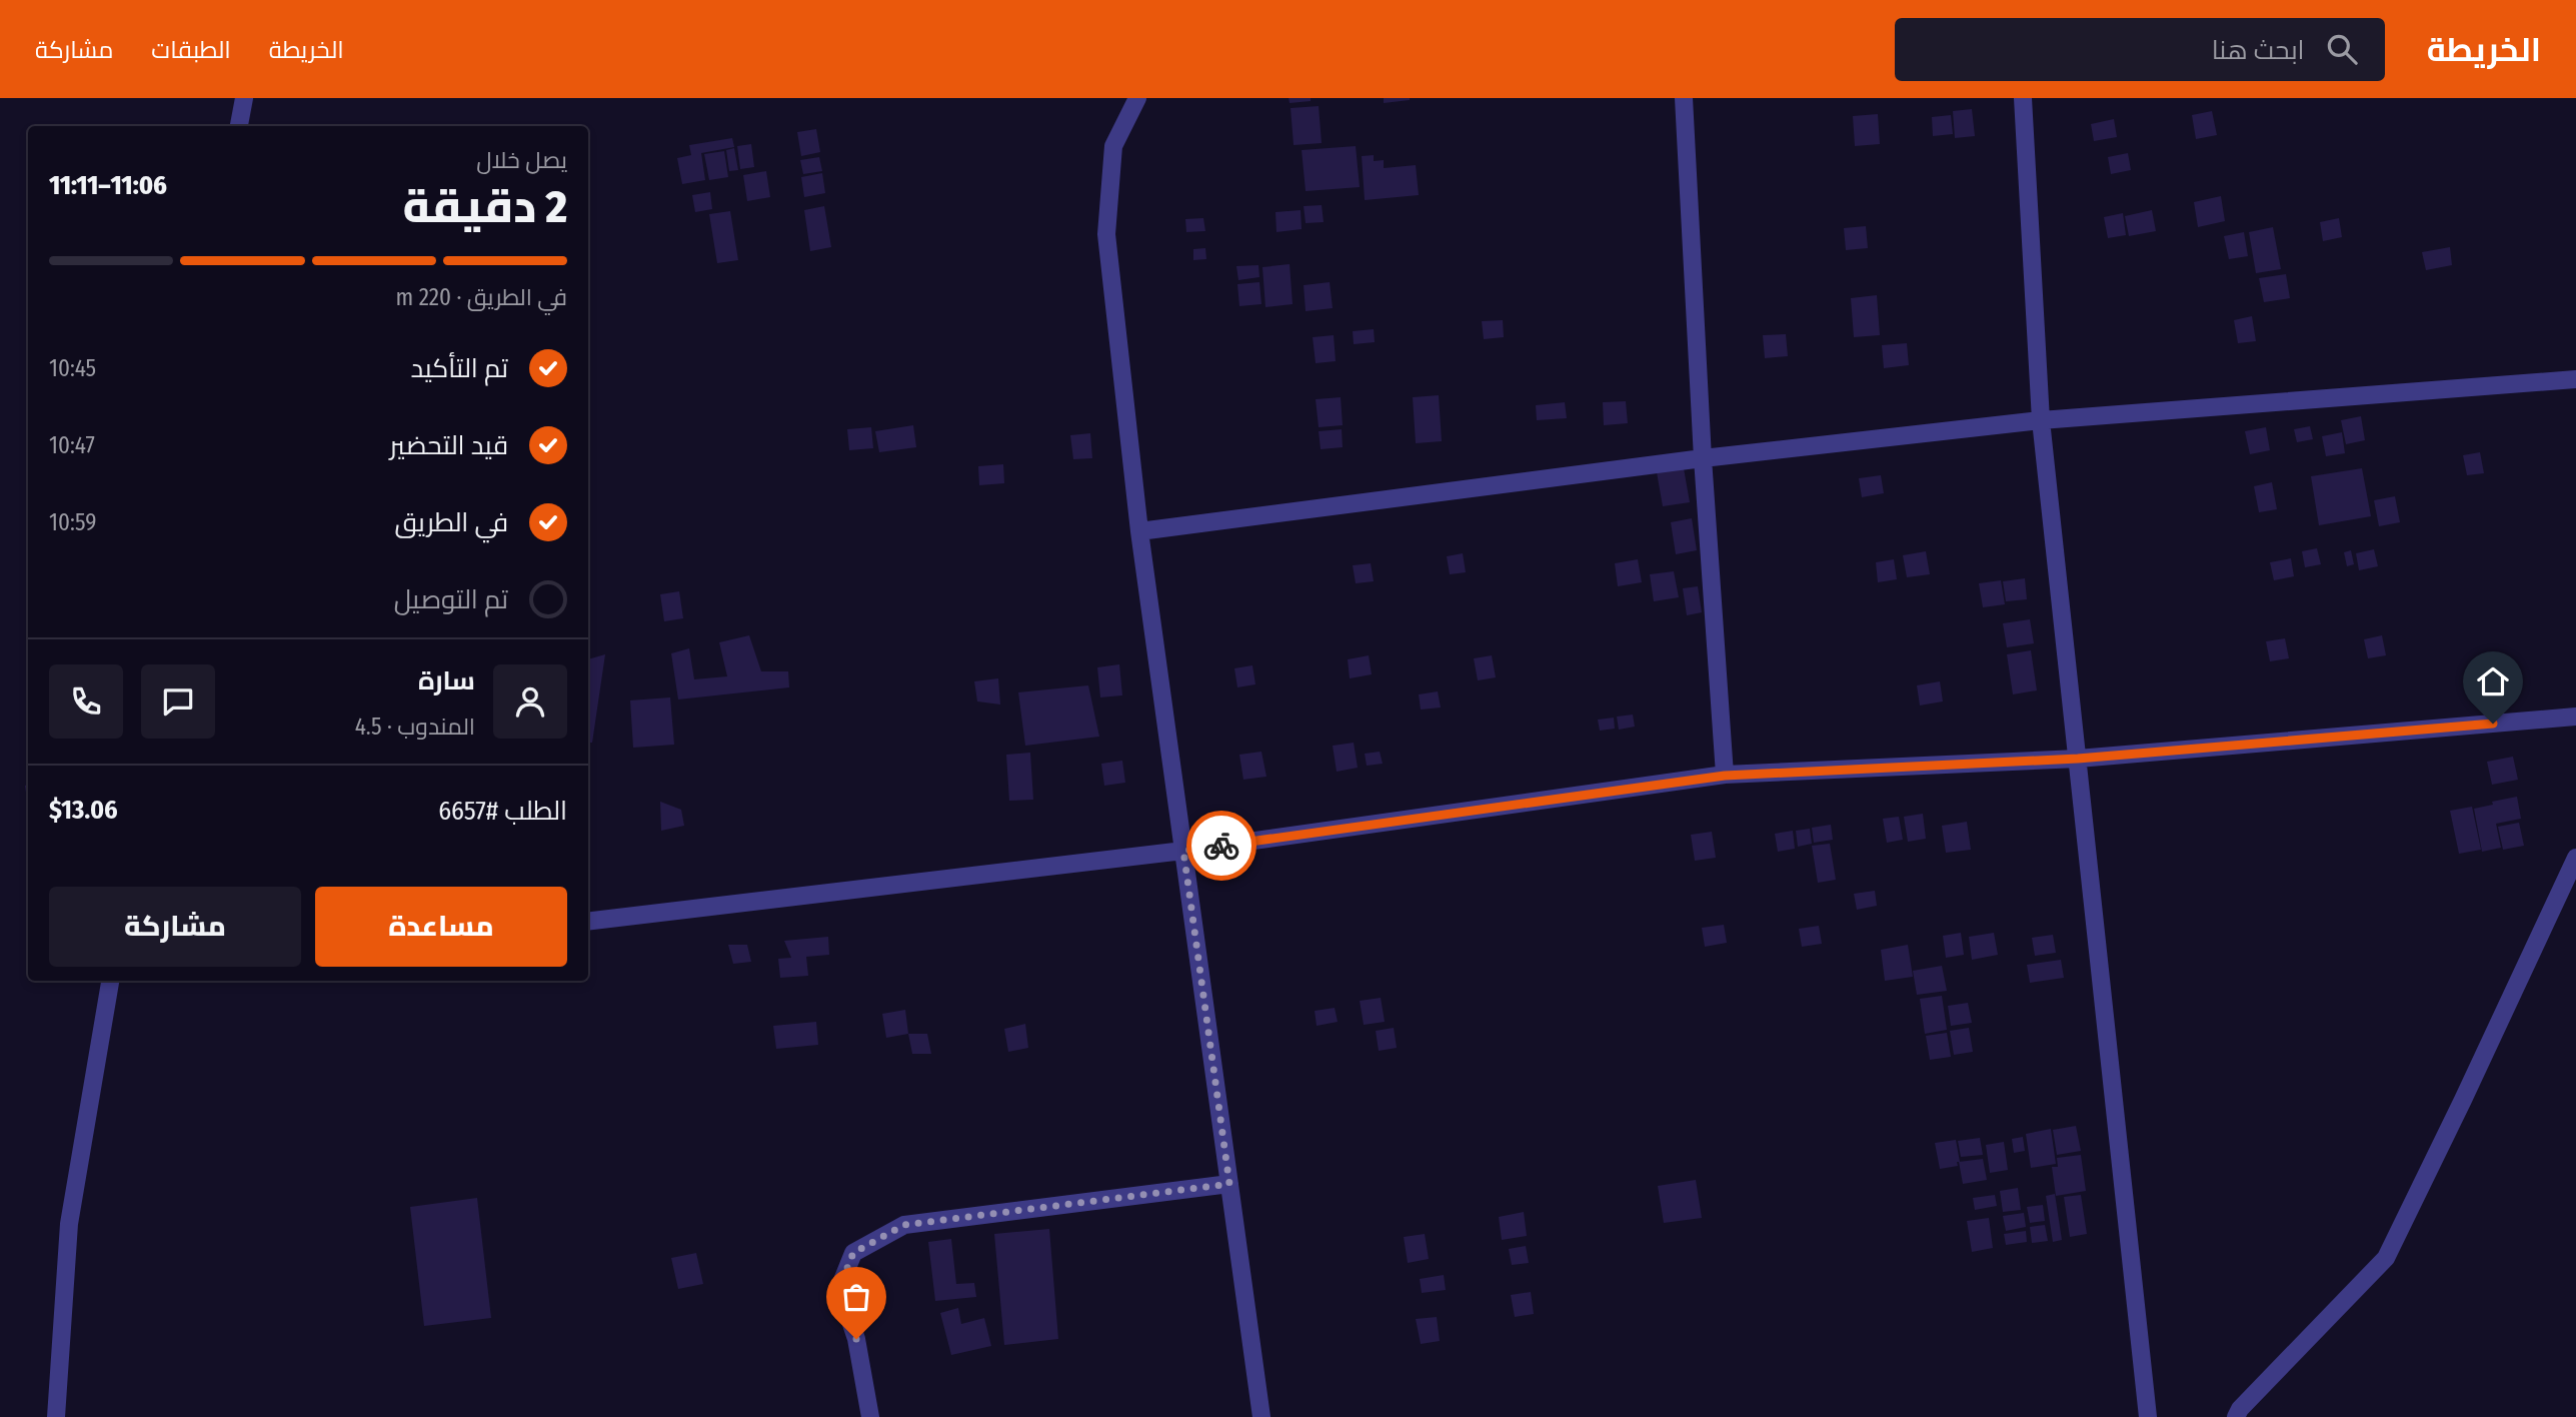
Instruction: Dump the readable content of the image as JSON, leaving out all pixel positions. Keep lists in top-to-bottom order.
{
  "page": {
    "header": "الخريطة",
    "search": "ابحث هنا",
    "nav": ["الخريطة", "الطبقات", "مشاركة"],
    "heading": ["2 دقيقة", "يصل خلال", "11:06–11:11"],
    "panel": [
      "سارة",
      "المندوب · 4.5",
      "الطلب #6657",
      "$13.06"
    ],
    "bar": "في الطريق · 220 m",
    "list": [
      ["تم التأكيد", "10:45"],
      ["قيد التحضير", "10:47"],
      ["في الطريق", "10:59"],
      "تم التوصيل"
    ],
    "buttons": ["مساعدة", "مشاركة"]
  }
}
